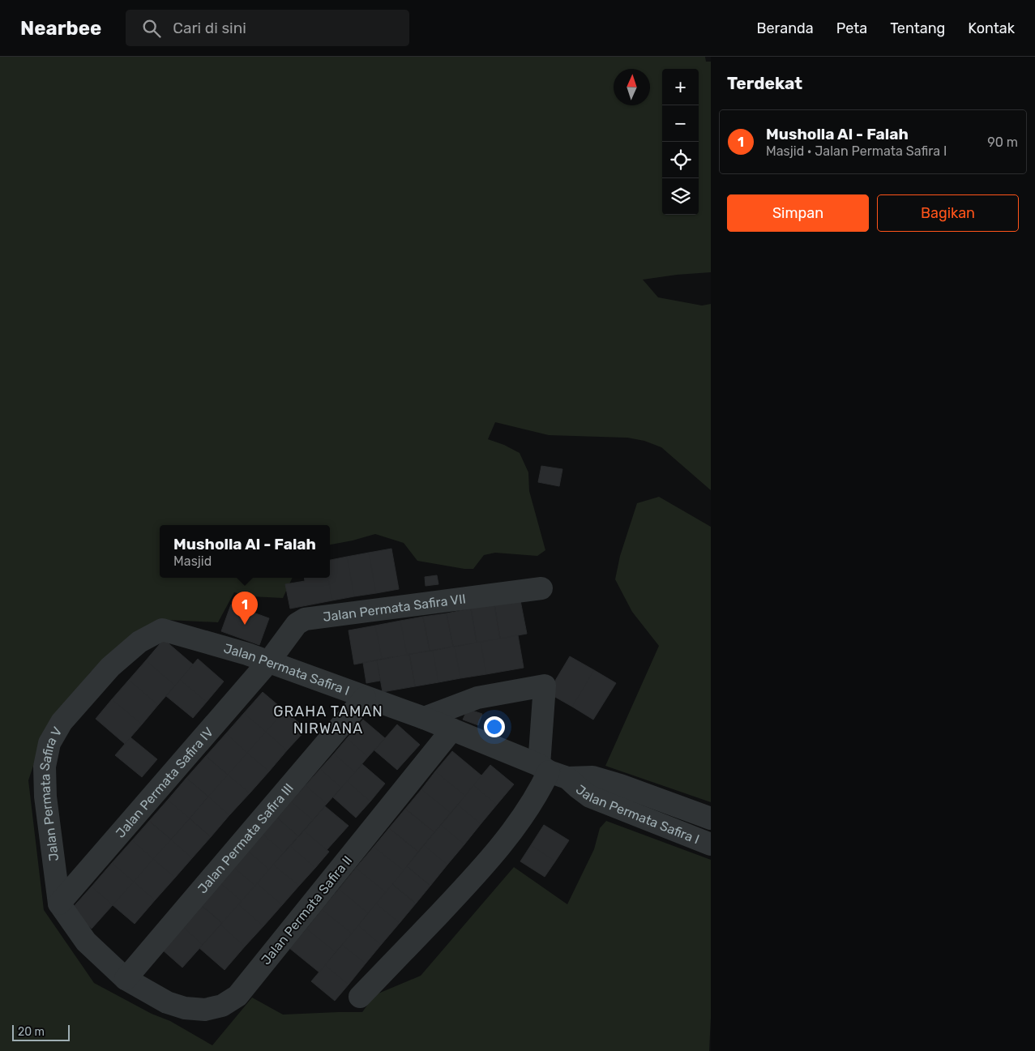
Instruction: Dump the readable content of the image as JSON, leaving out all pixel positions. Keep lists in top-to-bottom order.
{
  "streets": {
    "street": [
      "Jalan Permata Safira VII",
      "Jalan Permata Safira I",
      "Jalan Permata Safira IV",
      "Jalan Permata Safira V",
      "Jalan Permata Safira III",
      "Jalan Permata Safira II"
    ]
  },
  "crossings": [
    ["Jalan Permata Safira VII", "Jalan Permata Safira I"],
    ["Jalan Permata Safira VII", "Jalan Permata Safira IV"],
    ["Jalan Permata Safira I", "Jalan Permata Safira IV"],
    ["Jalan Permata Safira I", "Jalan Permata Safira V"],
    ["Jalan Permata Safira I", "Jalan Permata Safira III"],
    ["Jalan Permata Safira I", "Jalan Permata Safira II"],
    ["Jalan Permata Safira IV", "Jalan Permata Safira V"],
    ["Jalan Permata Safira V", "Jalan Permata Safira III"],
    ["Jalan Permata Safira V", "Jalan Permata Safira II"],
    ["Jalan Permata Safira III", "Jalan Permata Safira II"]
  ],
  "districts": ["GRAHA TAMAN NIRWANA"],
  "scale_bar": "20 m",
  "north": "top",
  "page": {
    "header": "Nearbee",
    "search": "Cari di sini",
    "nav": [
      "Beranda",
      "Peta",
      "Tentang",
      "Kontak"
    ],
    "heading": "Terdekat",
    "map_buttons": ["+", "−"],
    "list": [
      {
        "mark": "1",
        "name": "Musholla Al - Falah",
        "note": "Masjid · Jalan Permata Safira I",
        "value": "90 m"
      }
    ],
    "buttons": ["Simpan", "Bagikan"],
    "popup": ["Musholla Al - Falah", "Masjid"],
    "pins": "1",
    "scale": "20 m"
  }
}
